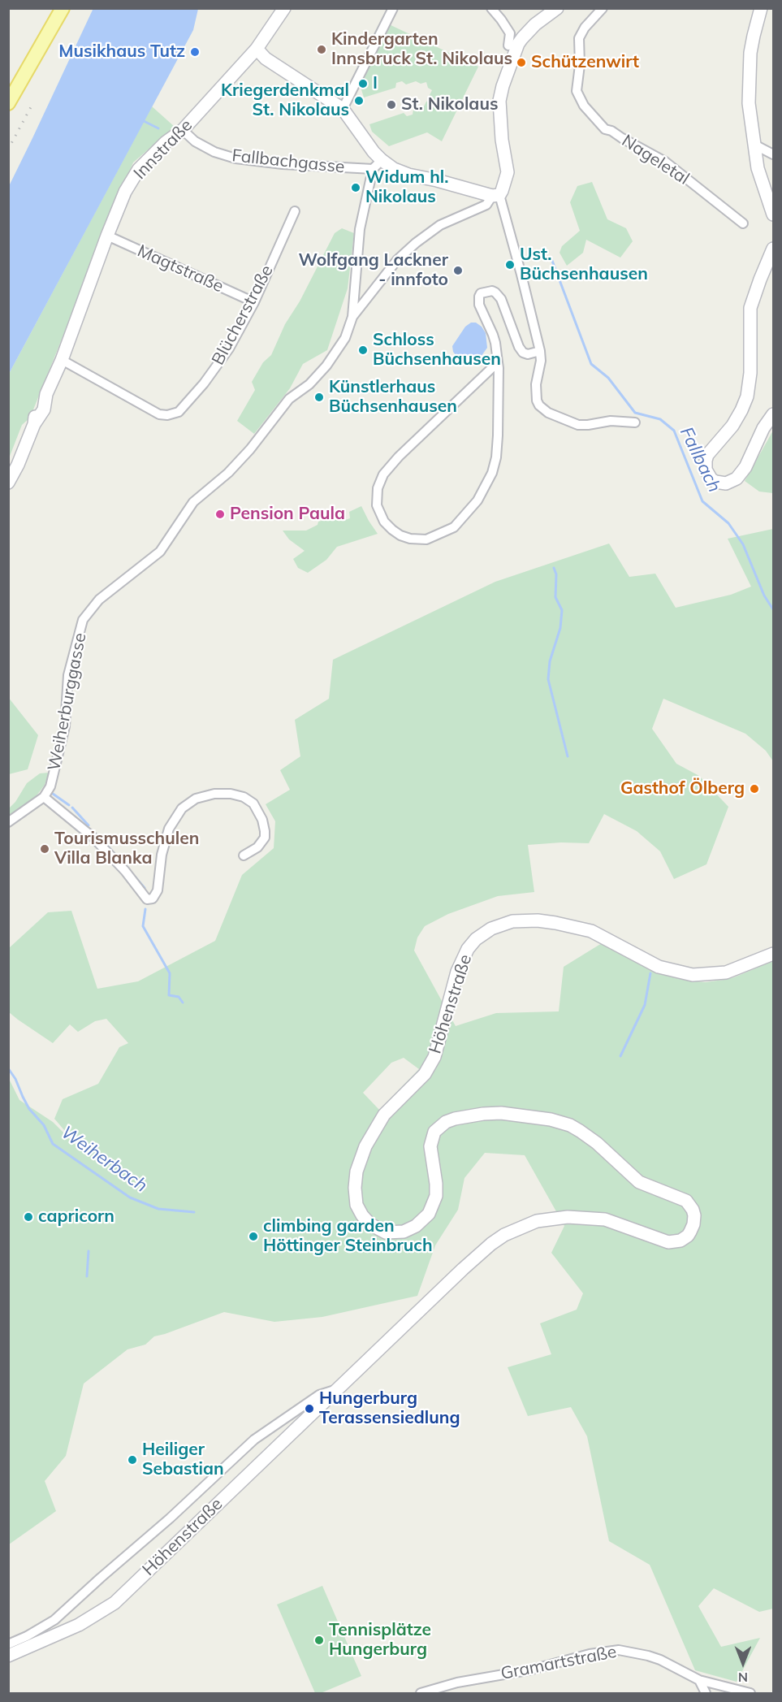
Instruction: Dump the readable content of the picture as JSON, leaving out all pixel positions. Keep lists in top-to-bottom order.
{
  "streets": {
    "street": [
      "Innstraße",
      "Nageletal",
      "Fallbachgasse",
      "Magtstraße",
      "Blücherstraße",
      "Weiherburggasse",
      "Höhenstraße",
      "Gramartstraße"
    ]
  },
  "crossings": [
    ["Innstraße", "Fallbachgasse"],
    ["Innstraße", "Magtstraße"],
    ["Innstraße", "Blücherstraße"],
    ["Fallbachgasse", "Weiherburggasse"],
    ["Magtstraße", "Blücherstraße"]
  ],
  "water": ["Fallbach", "Weiherbach"],
  "places": [
    "Kindergarten Innsbruck St. Nikolaus",
    "Musikhaus Tutz",
    "Schützenwirt",
    "I",
    "Kriegerdenkmal St. Nikolaus",
    "St. Nikolaus",
    "Widum hl. Nikolaus",
    "Ust. Büchsenhausen",
    "Wolfgang Lackner - innfoto",
    "Schloss Büchsenhausen",
    "Künstlerhaus Büchsenhausen",
    "Pension Paula",
    "Gasthof Ölberg",
    "Tourismusschulen Villa Blanka",
    "capricorn",
    "climbing garden Höttinger Steinbruch",
    "Hungerburg Terassensiedlung",
    "Heiliger Sebastian",
    "Tennisplätze Hungerburg"
  ],
  "north": "bottom"
}
